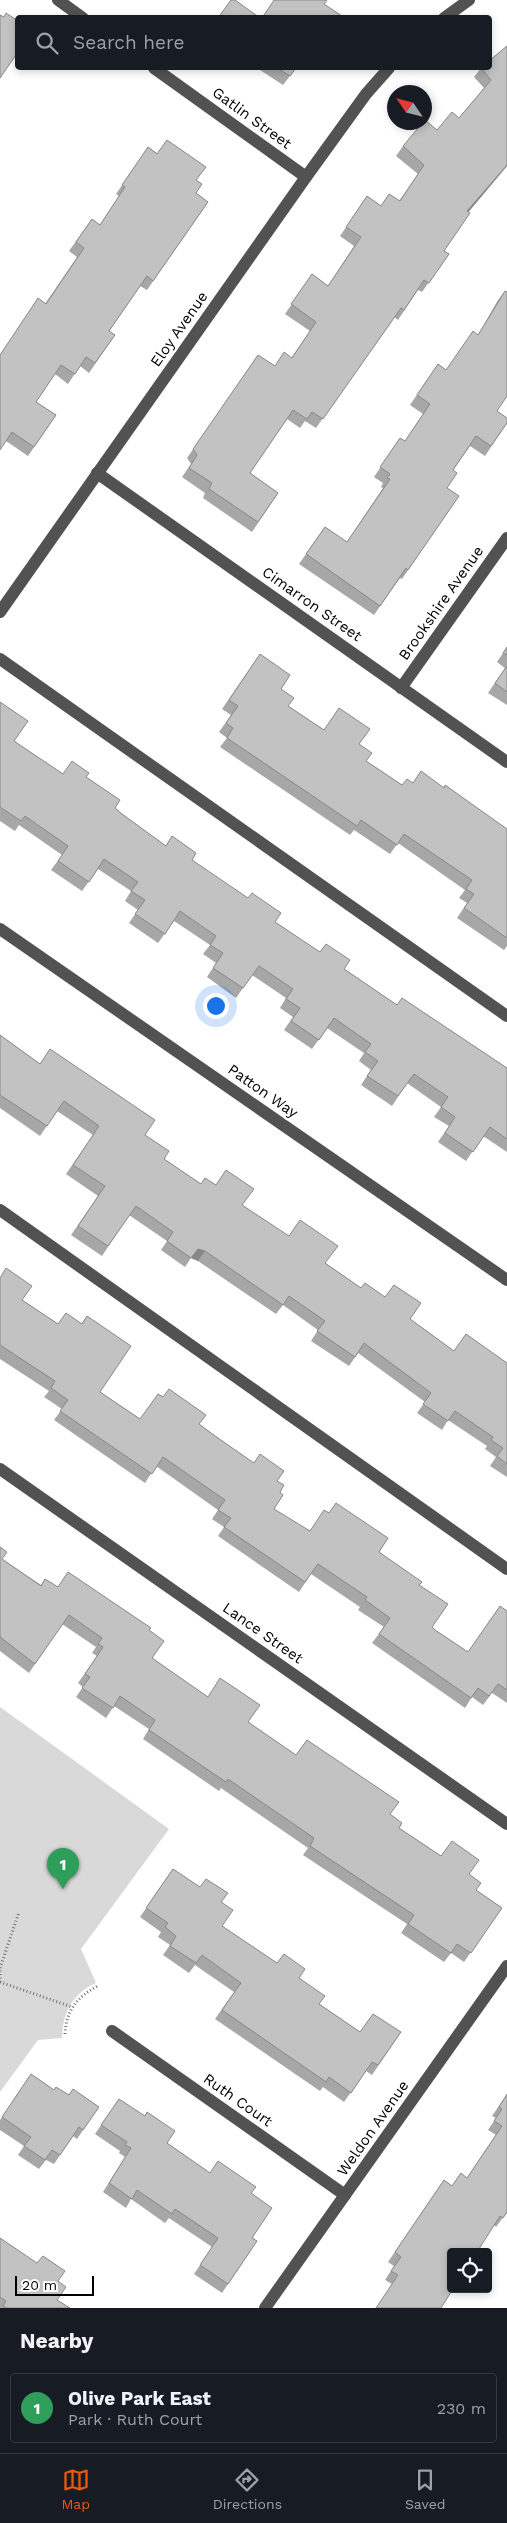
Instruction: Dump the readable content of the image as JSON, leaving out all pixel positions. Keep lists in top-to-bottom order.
{
  "streets": {
    "street": [
      "Gatlin Street",
      "Eloy Avenue",
      "Brookshire Avenue",
      "Cimarron Street",
      "Patton Way",
      "Lance Street",
      "Ruth Court",
      "Weldon Avenue"
    ]
  },
  "crossings": [
    ["Gatlin Street", "Eloy Avenue"],
    ["Eloy Avenue", "Cimarron Street"],
    ["Brookshire Avenue", "Cimarron Street"],
    ["Ruth Court", "Weldon Avenue"]
  ],
  "scale_bar": "20 m",
  "north": "top left",
  "page": {
    "search": "Search here",
    "pins": "1",
    "scale": "20 m",
    "heading": "Nearby",
    "list": [
      {
        "mark": "1",
        "name": "Olive Park East",
        "note": "Park · Ruth Court",
        "value": "230 m"
      }
    ],
    "nav": ["Map", "Directions", "Saved"]
  }
}
